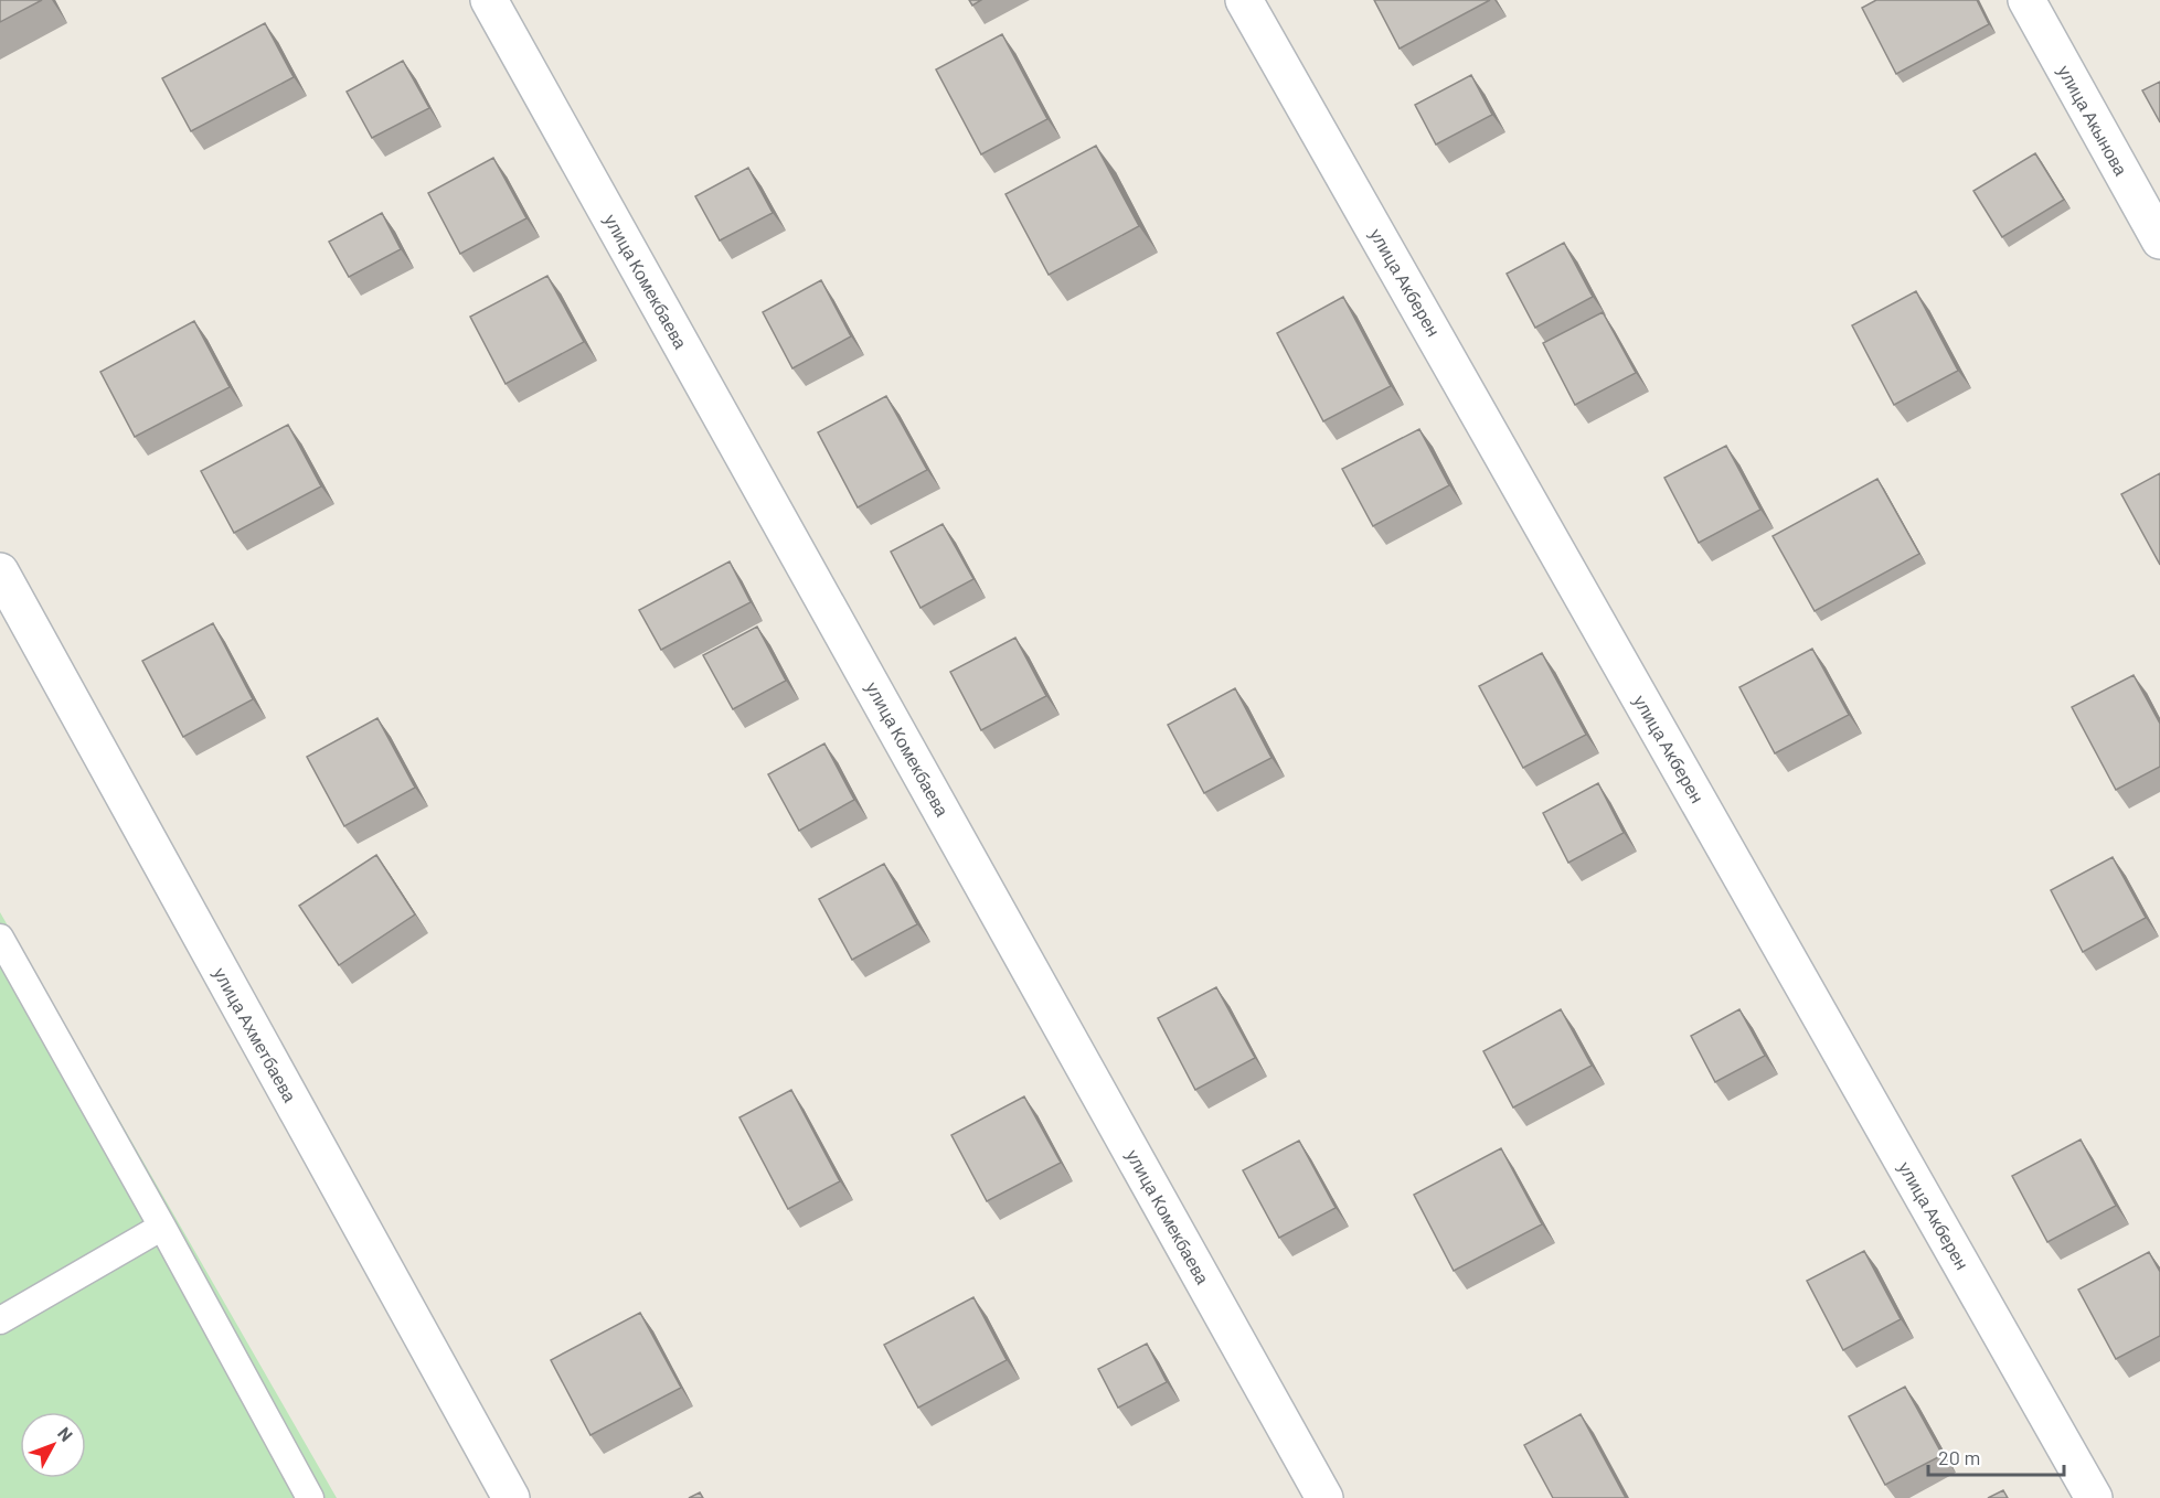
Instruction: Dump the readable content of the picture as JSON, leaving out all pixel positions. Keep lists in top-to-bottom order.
{
  "streets": {
    "street": [
      "улица Акынова",
      "улица Комекбаева",
      "улица Акберен",
      "улица Ахметбаева"
    ]
  },
  "scale_bar": "20 m",
  "north": "top right"
}
